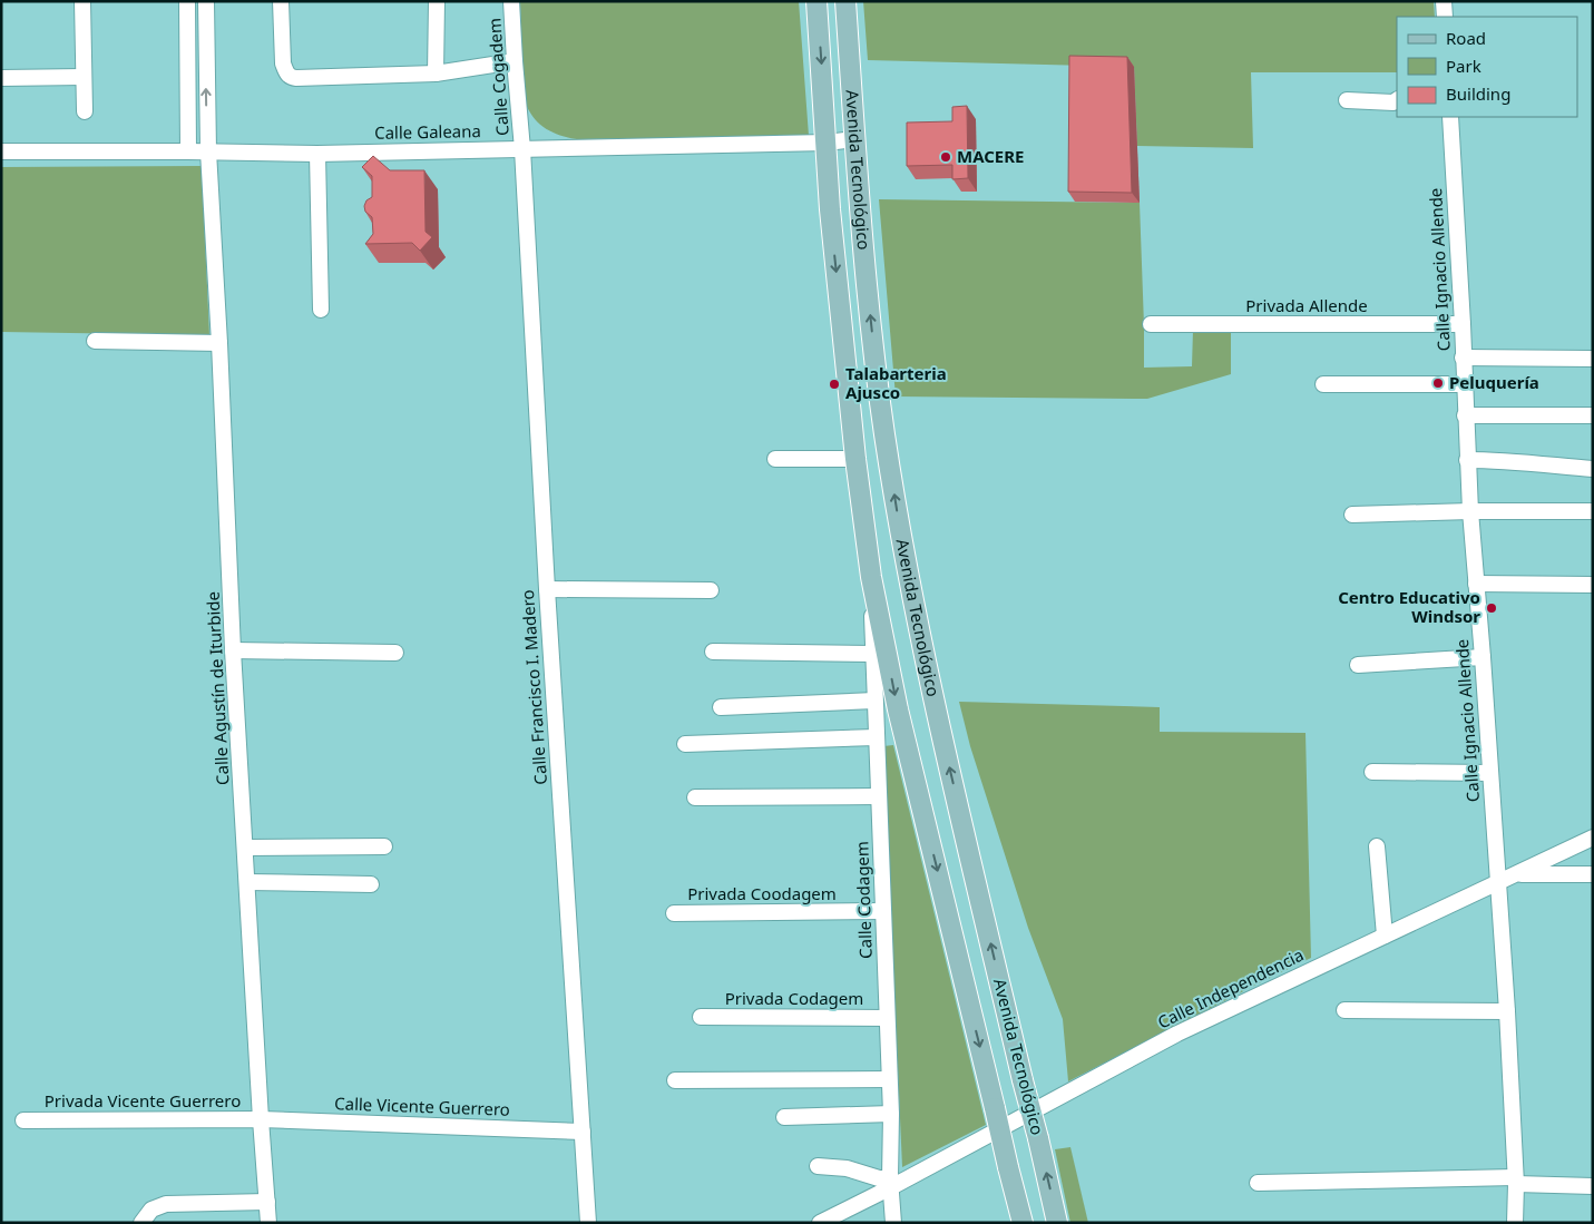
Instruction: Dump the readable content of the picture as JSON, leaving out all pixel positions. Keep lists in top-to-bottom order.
{
  "streets": {
    "main road": ["Avenida Tecnológico"],
    "street": [
      "Calle Cogadem",
      "Calle Galeana",
      "Calle Ignacio Allende",
      "Privada Allende",
      "Calle Francisco I. Madero",
      "Calle Agustín de Iturbide",
      "Privada Coodagem",
      "Calle Codagem",
      "Calle Independencia",
      "Privada Codagem",
      "Privada Vicente Guerrero",
      "Calle Vicente Guerrero"
    ]
  },
  "crossings": [
    ["Calle Cogadem", "Calle Galeana"],
    ["Calle Cogadem", "Calle Francisco I. Madero"],
    ["Calle Galeana", "Avenida Tecnológico"],
    ["Calle Galeana", "Calle Francisco I. Madero"],
    ["Calle Galeana", "Calle Agustín de Iturbide"],
    ["Avenida Tecnológico", "Calle Codagem"],
    ["Calle Ignacio Allende", "Privada Allende"],
    ["Calle Ignacio Allende", "Calle Independencia"],
    ["Calle Francisco I. Madero", "Calle Vicente Guerrero"],
    ["Calle Agustín de Iturbide", "Privada Vicente Guerrero"],
    ["Calle Agustín de Iturbide", "Calle Vicente Guerrero"],
    ["Privada Coodagem", "Calle Codagem"],
    ["Calle Codagem", "Calle Independencia"],
    ["Calle Codagem", "Privada Codagem"],
    ["Privada Vicente Guerrero", "Calle Vicente Guerrero"]
  ],
  "places": [
    "MACERE",
    "Peluquería",
    "Talabarteria Ajusco",
    "Centro Educativo Windsor"
  ],
  "legend": ["Road", "Park", "Building"]
}
